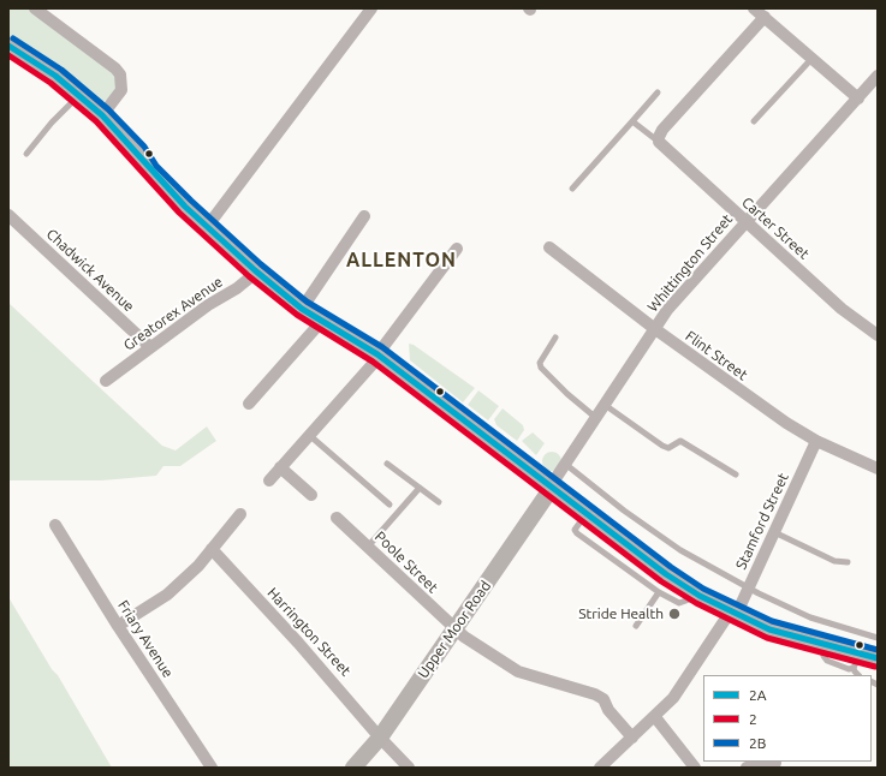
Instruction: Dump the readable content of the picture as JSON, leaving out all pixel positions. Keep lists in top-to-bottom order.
{
  "streets": {
    "street": [
      "Carter Street",
      "Whittington Street",
      "Chadwick Avenue",
      "Greatorex Avenue",
      "Flint Street",
      "Stamford Street",
      "Poole Street",
      "Upper Moor Road",
      "Harrington Street",
      "Friary Avenue"
    ]
  },
  "crossings": [
    ["Carter Street", "Whittington Street"],
    ["Whittington Street", "Flint Street"],
    ["Whittington Street", "Upper Moor Road"],
    ["Chadwick Avenue", "Greatorex Avenue"],
    ["Flint Street", "Stamford Street"],
    ["Stamford Street", "Poole Street"],
    ["Poole Street", "Upper Moor Road"],
    ["Upper Moor Road", "Harrington Street"]
  ],
  "districts": ["ALLENTON"],
  "places": ["Stride Health"],
  "lines": ["transit line 2B", "transit line 2A", "transit line 2"],
  "legend": ["2A", "2", "2B"]
}
